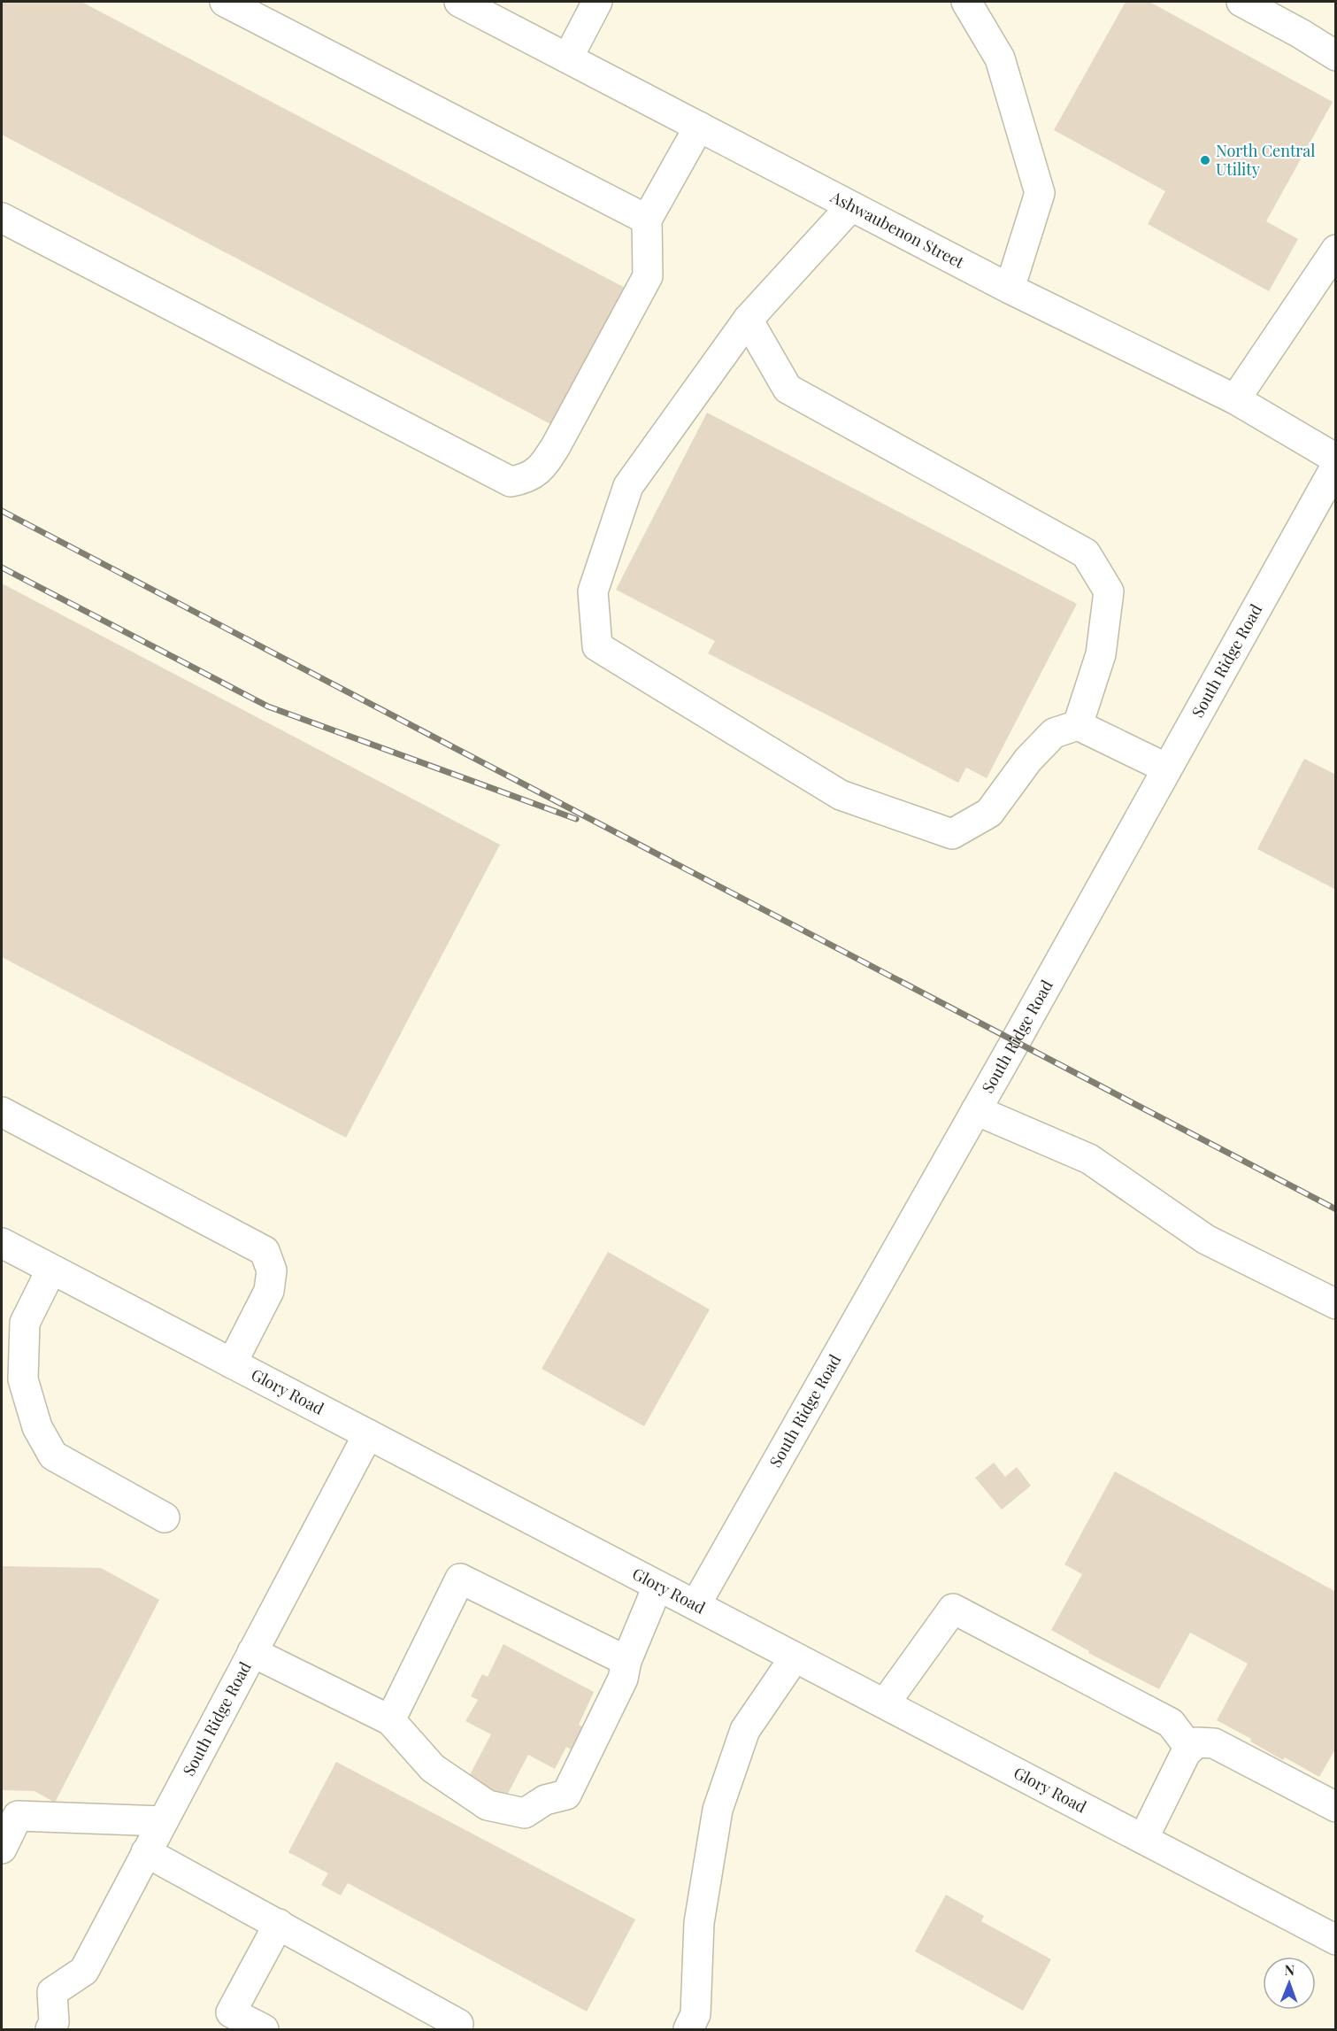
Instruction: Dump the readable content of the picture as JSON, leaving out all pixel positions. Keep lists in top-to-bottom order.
{
  "streets": {
    "street": ["Ashwaubenon Street", "South Ridge Road", "Glory Road"]
  },
  "crossings": [
    ["South Ridge Road", "Glory Road"]
  ],
  "places": ["North Central Utility"],
  "north": "top"
}
